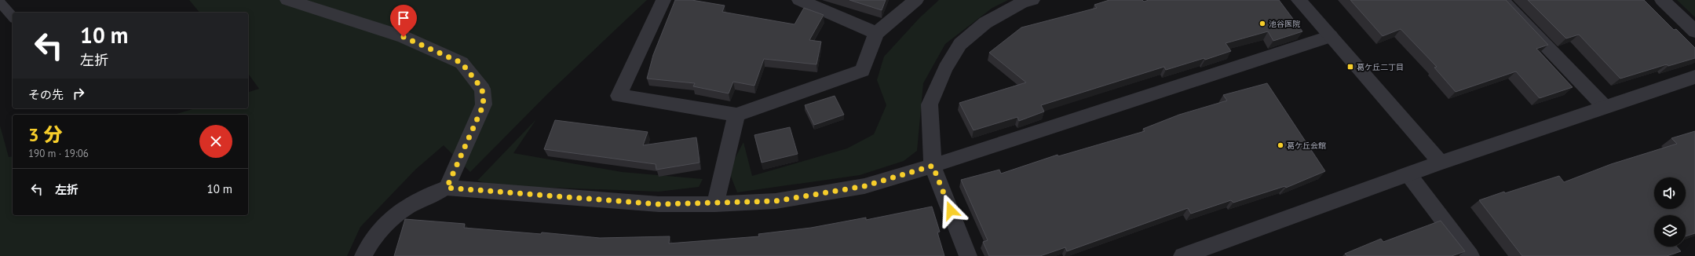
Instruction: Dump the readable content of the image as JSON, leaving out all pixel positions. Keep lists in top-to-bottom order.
{
  "places": {
    "other": ["池谷医院", "葛ケ丘会館"],
    "transit": ["葛ケ丘二丁目"]
  },
  "page": {
    "turn": ["10 m", "左折"],
    "then": "その先",
    "heading": ["3 分", "190 m · 19:06"],
    "list": [
      {
        "name": "左折",
        "value": "10 m"
      }
    ]
  }
}
